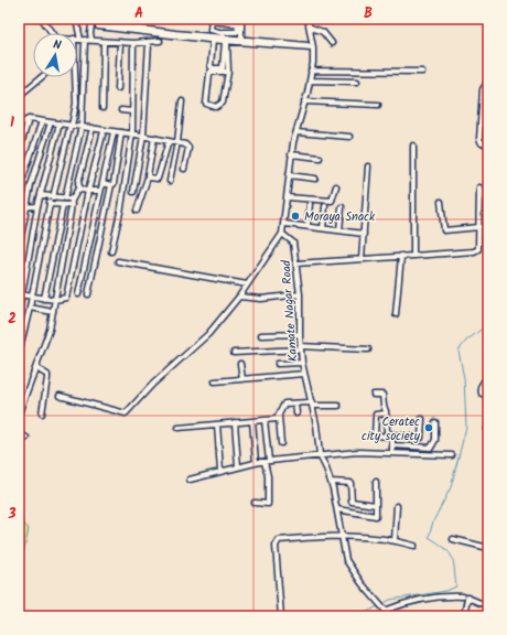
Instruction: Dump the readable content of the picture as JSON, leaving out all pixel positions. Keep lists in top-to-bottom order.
{
  "streets": {
    "street": ["Kamate Nagar Road"]
  },
  "places": ["Moraya Snack", "Ceratec city society"],
  "north": "top",
  "grid": {
    "columns": ["A", "B"],
    "rows": ["1", "2", "3"]
  }
}
